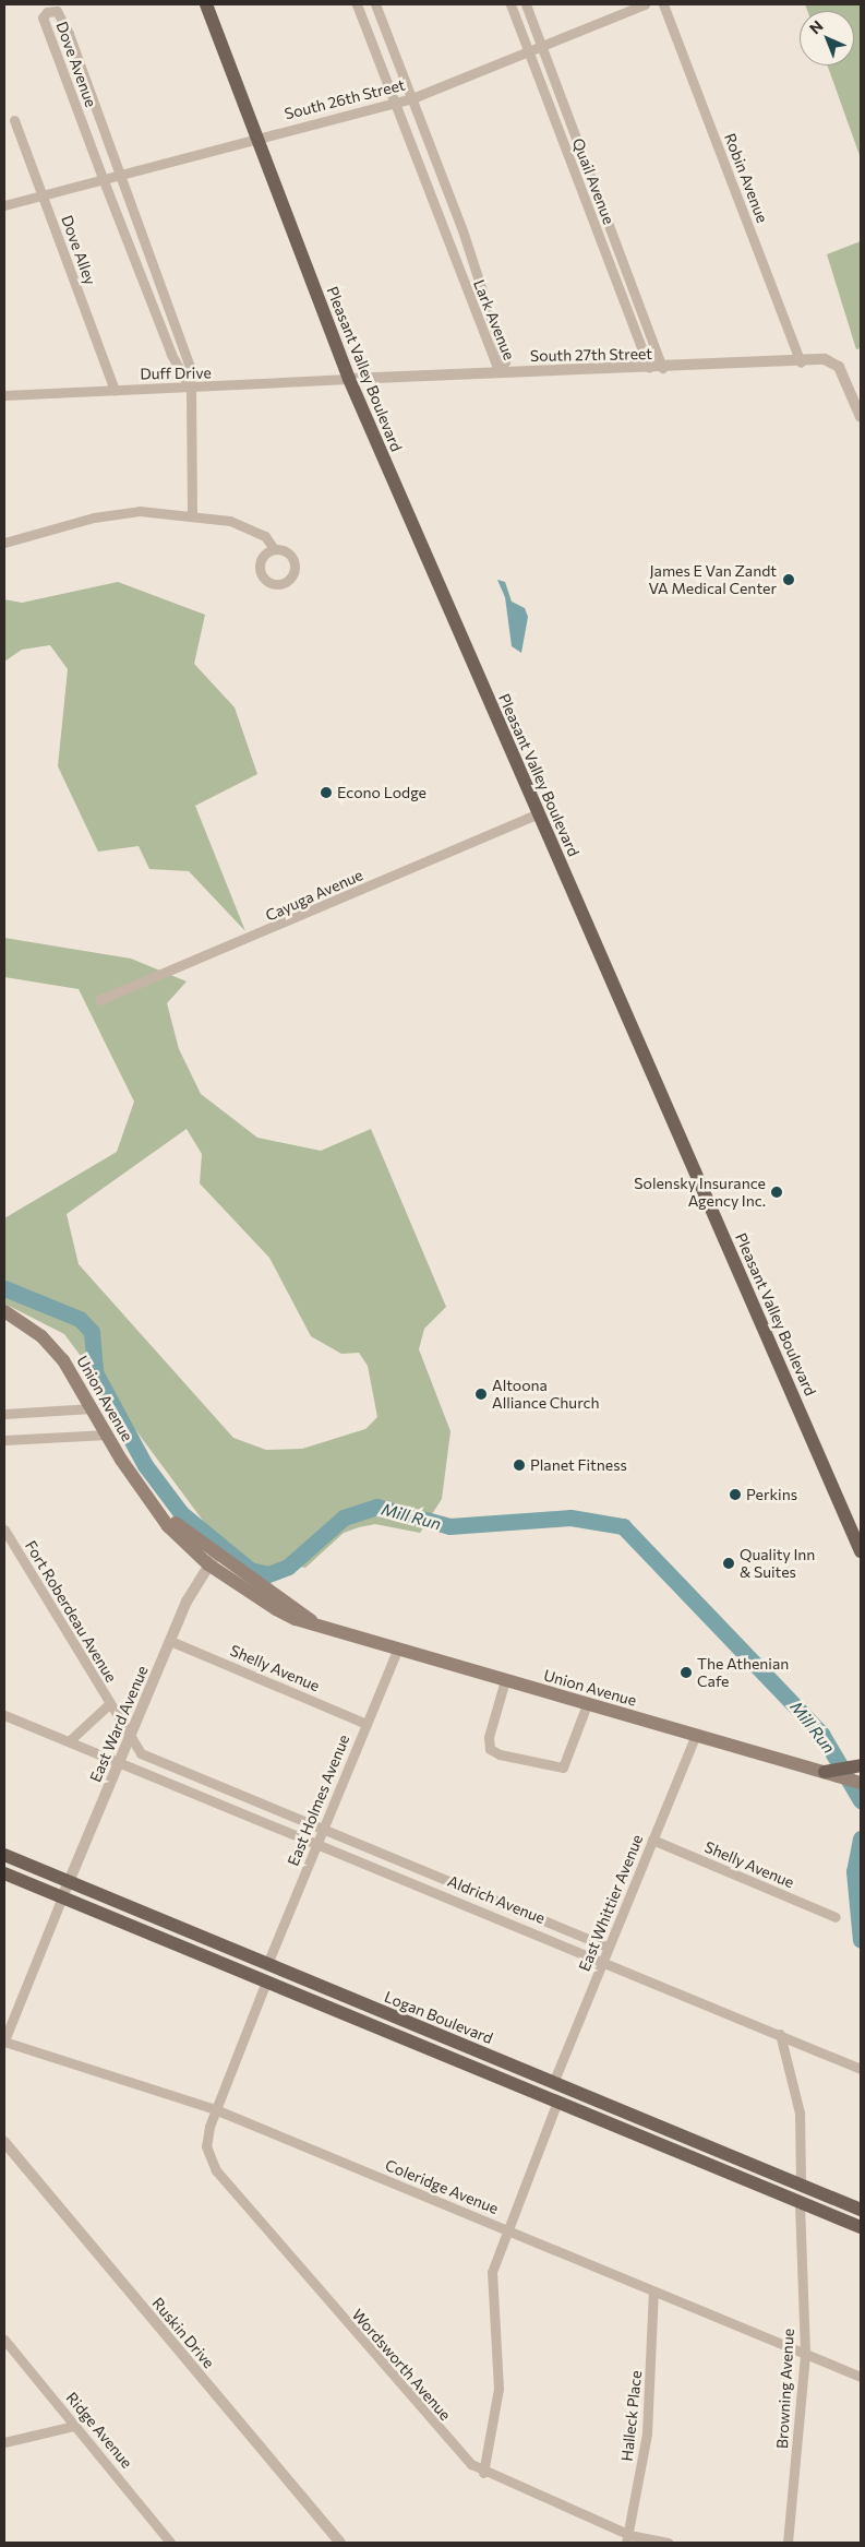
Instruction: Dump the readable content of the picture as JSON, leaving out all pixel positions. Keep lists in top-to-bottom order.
{
  "streets": {
    "main road": ["Pleasant Valley Boulevard", "Union Avenue", "Logan Boulevard"],
    "street": [
      "Dove Avenue",
      "South 26th Street",
      "Robin Avenue",
      "Quail Avenue",
      "Dove Alley",
      "Lark Avenue",
      "South 27th Street",
      "Duff Drive",
      "Cayuga Avenue",
      "Fort Roberdeau Avenue",
      "Shelly Avenue",
      "East Ward Avenue",
      "East Holmes Avenue",
      "Aldrich Avenue",
      "East Whittier Avenue",
      "Coleridge Avenue",
      "Ruskin Drive",
      "Wordsworth Avenue",
      "Browning Avenue",
      "Halleck Place",
      "Ridge Avenue"
    ]
  },
  "crossings": [
    ["Dove Avenue", "South 26th Street"],
    ["Dove Avenue", "Duff Drive"],
    ["South 26th Street", "Quail Avenue"],
    ["South 26th Street", "Dove Alley"],
    ["South 26th Street", "Lark Avenue"],
    ["South 26th Street", "Pleasant Valley Boulevard"],
    ["Robin Avenue", "South 27th Street"],
    ["Quail Avenue", "South 27th Street"],
    ["Dove Alley", "Duff Drive"],
    ["Lark Avenue", "South 27th Street"],
    ["South 27th Street", "Pleasant Valley Boulevard"],
    ["South 27th Street", "Duff Drive"],
    ["Pleasant Valley Boulevard", "Duff Drive"],
    ["Pleasant Valley Boulevard", "Cayuga Avenue"],
    ["Union Avenue", "East Ward Avenue"],
    ["Union Avenue", "East Holmes Avenue"],
    ["Union Avenue", "East Whittier Avenue"],
    ["Fort Roberdeau Avenue", "East Ward Avenue"],
    ["Fort Roberdeau Avenue", "Aldrich Avenue"],
    ["Shelly Avenue", "East Ward Avenue"],
    ["Shelly Avenue", "East Holmes Avenue"],
    ["Shelly Avenue", "East Whittier Avenue"],
    ["East Ward Avenue", "Aldrich Avenue"],
    ["East Ward Avenue", "Logan Boulevard"],
    ["East Holmes Avenue", "Aldrich Avenue"],
    ["East Holmes Avenue", "Logan Boulevard"],
    ["Aldrich Avenue", "East Whittier Avenue"],
    ["East Whittier Avenue", "Logan Boulevard"],
    ["Coleridge Avenue", "Wordsworth Avenue"],
    ["Coleridge Avenue", "Browning Avenue"],
    ["Coleridge Avenue", "Halleck Place"],
    ["Wordsworth Avenue", "Halleck Place"]
  ],
  "water": ["Mill Run"],
  "places": [
    "James E Van Zandt VA Medical Center",
    "Econo Lodge",
    "Solensky Insurance Agency Inc.",
    "Altoona Alliance Church",
    "Planet Fitness",
    "Perkins",
    "Quality Inn & Suites",
    "The Athenian Cafe"
  ],
  "north": "top left"
}
